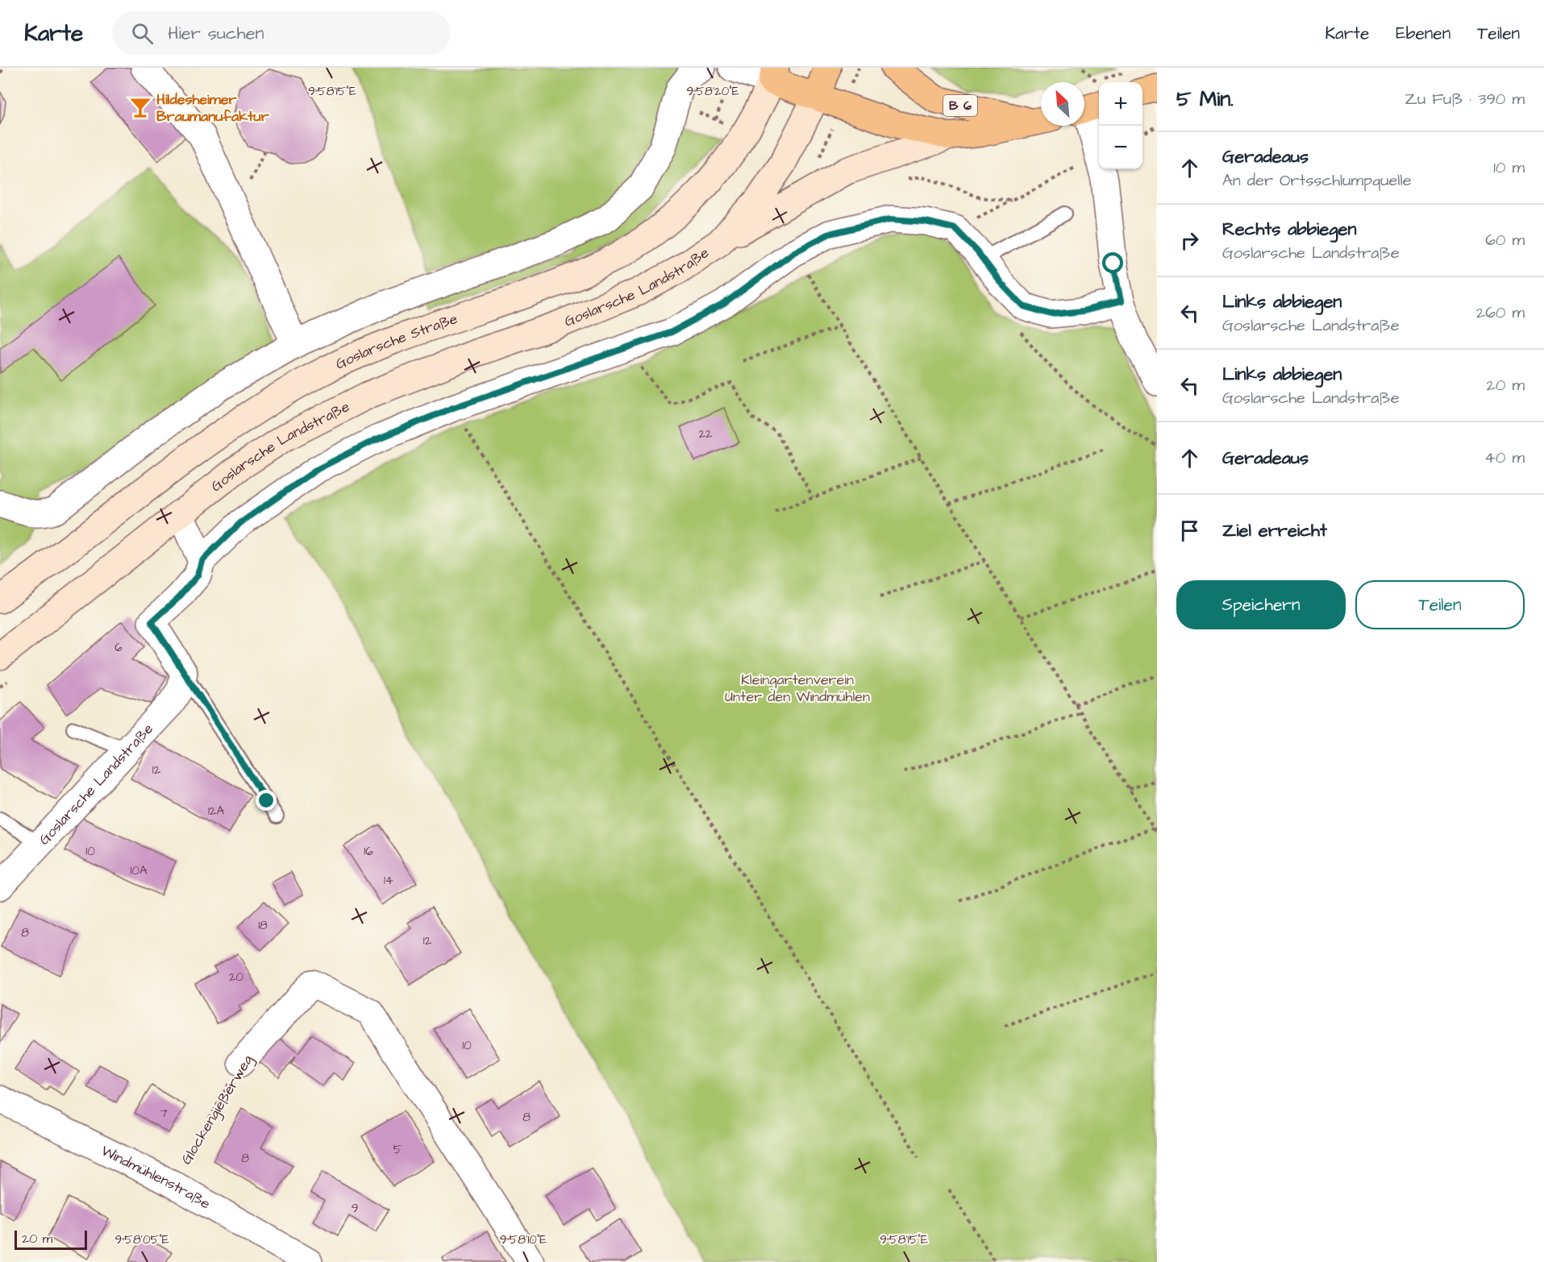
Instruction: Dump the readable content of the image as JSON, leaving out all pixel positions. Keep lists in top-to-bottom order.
{
  "streets": {
    "main road": ["B 6", "Goslarsche Landstraße", "Goslarsche Straße"],
    "street": ["Glockengießerweg", "Windmühlenstraße"]
  },
  "crossings": [
    ["B 6", "Goslarsche Landstraße"],
    ["B 6", "Goslarsche Straße"],
    ["Glockengießerweg", "Windmühlenstraße"]
  ],
  "parks": ["Kleingartenverein Unter den Windmühlen"],
  "places": {
    "bar": ["Hildesheimer Braumanufaktur"]
  },
  "house_numbers": [
    "22",
    "6",
    "12",
    "12A",
    "10",
    "16",
    "10A",
    "14",
    "18",
    "8",
    "12",
    "20",
    "10",
    "7",
    "8",
    "5",
    "8",
    "9"
  ],
  "scale_bar": "20 m",
  "north": "top left",
  "page": {
    "header": "Karte",
    "search": "Hier suchen",
    "nav": ["Karte", "Ebenen", "Teilen"],
    "heading": ["5 Min.", "Zu Fuß · 390 m"],
    "map_buttons": ["+", "−"],
    "list": [
      ["Geradeaus", "An der Ortsschlumpquelle", "10 m"],
      ["Rechts abbiegen", "Goslarsche Landstraße", "60 m"],
      ["Links abbiegen", "Goslarsche Landstraße", "260 m"],
      ["Links abbiegen", "Goslarsche Landstraße", "20 m"],
      ["Geradeaus", "40 m"],
      "Ziel erreicht"
    ],
    "buttons": ["Speichern", "Teilen"],
    "scale": "20 m"
  },
  "coordinates": [
    "9°58'15\"E",
    "9°58'20\"E",
    "9°58'05\"E",
    "9°58'10\"E"
  ]
}
